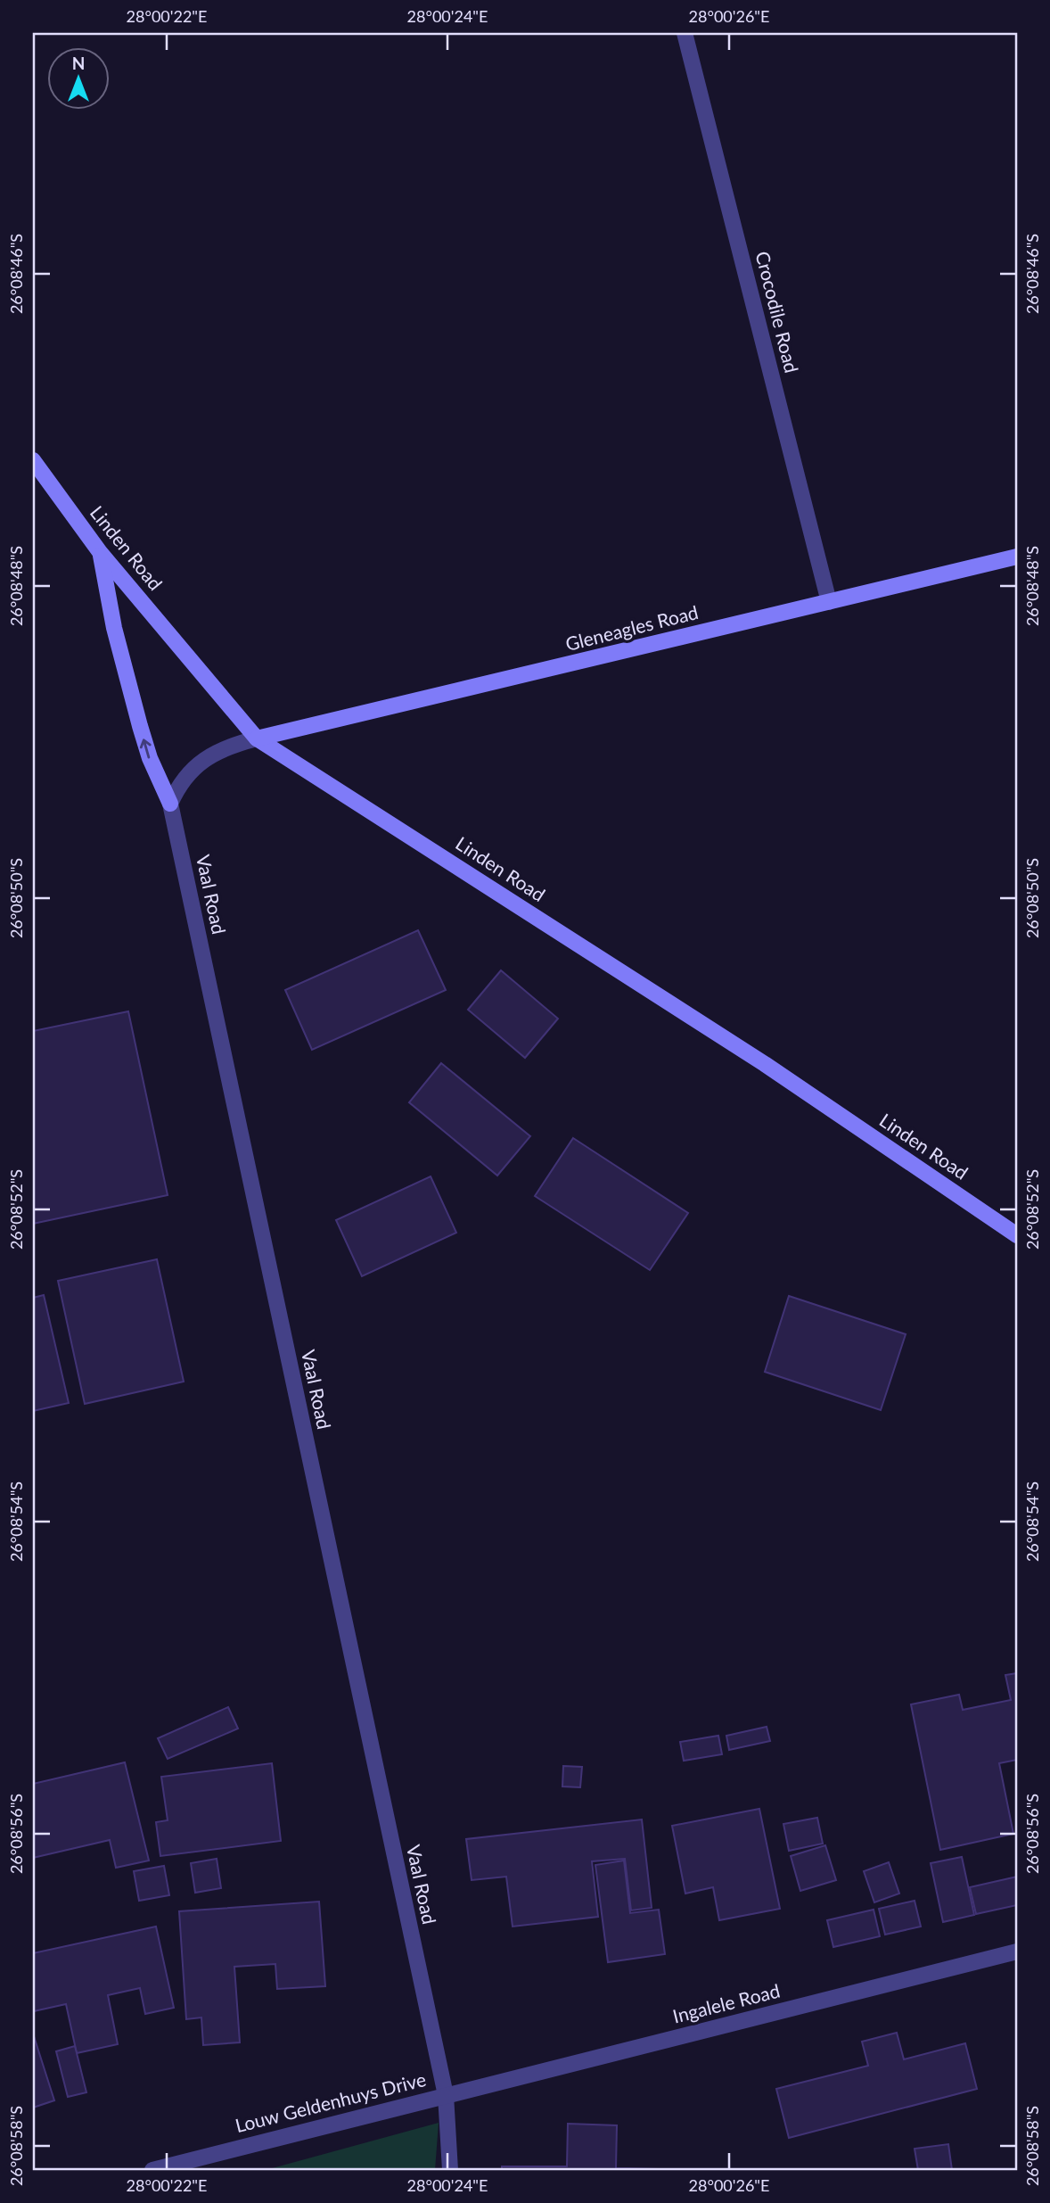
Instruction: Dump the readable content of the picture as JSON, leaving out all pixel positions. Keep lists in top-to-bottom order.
{
  "streets": {
    "main road": ["Linden Road", "Gleneagles Road"],
    "street": [
      "Crocodile Road",
      "Vaal Road",
      "Ingalele Road",
      "Louw Geldenhuys Drive"
    ]
  },
  "crossings": [
    ["Crocodile Road", "Gleneagles Road"],
    ["Linden Road", "Gleneagles Road"],
    ["Vaal Road", "Ingalele Road"],
    ["Vaal Road", "Louw Geldenhuys Drive"],
    ["Ingalele Road", "Louw Geldenhuys Drive"]
  ],
  "north": "top",
  "coordinates": [
    "28°00'22\"E",
    "28°00'24\"E",
    "28°00'26\"E",
    "26°08'46\"S",
    "26°08'48\"S",
    "26°08'50\"S",
    "26°08'52\"S",
    "26°08'54\"S",
    "26°08'56\"S",
    "26°08'58\"S"
  ]
}
